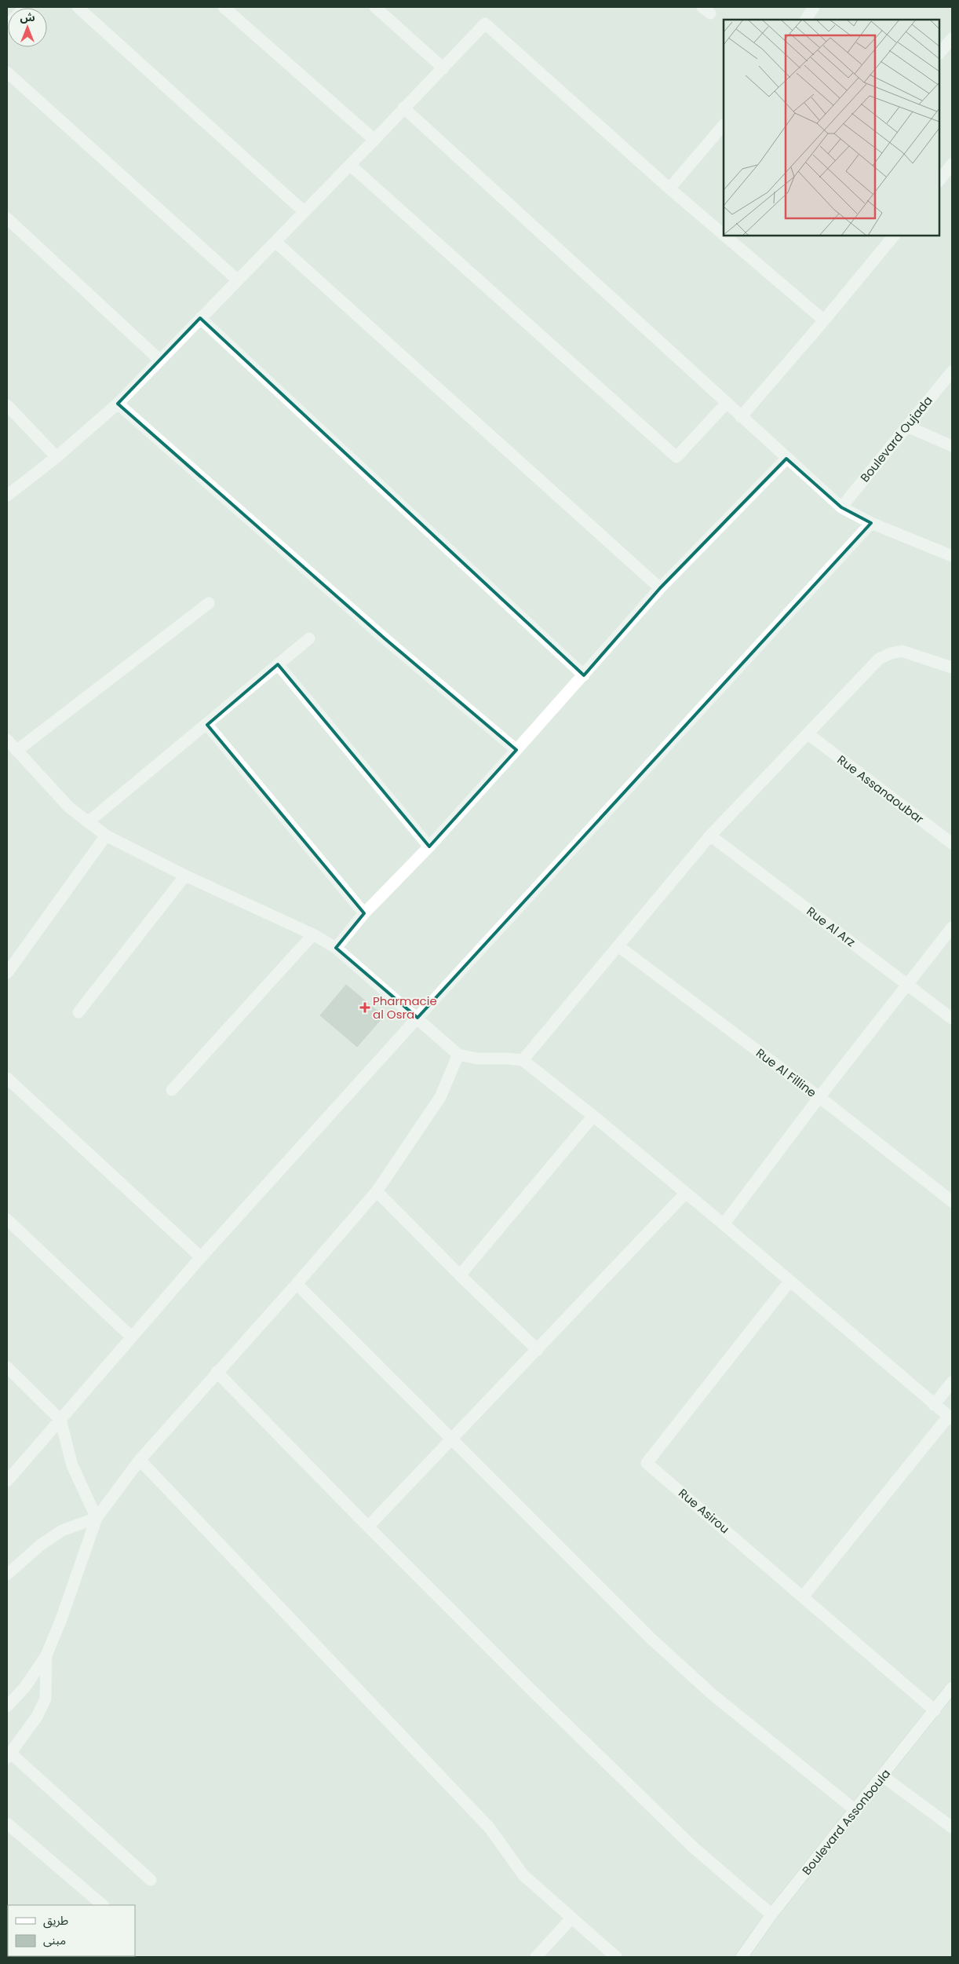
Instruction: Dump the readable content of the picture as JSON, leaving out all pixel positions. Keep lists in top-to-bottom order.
{
  "streets": {
    "street": [
      "Boulevard Oujada",
      "Rue Assanaoubar",
      "Rue Al Arz",
      "Rue Al Filline",
      "Rue Asirou",
      "Boulevard Assonboula"
    ]
  },
  "crossings": [
    ["Rue Asirou", "Boulevard Assonboula"]
  ],
  "places": {
    "health": ["Pharmacie al Osra"]
  },
  "legend": ["طريق", "مبنى"],
  "north": "top"
}
